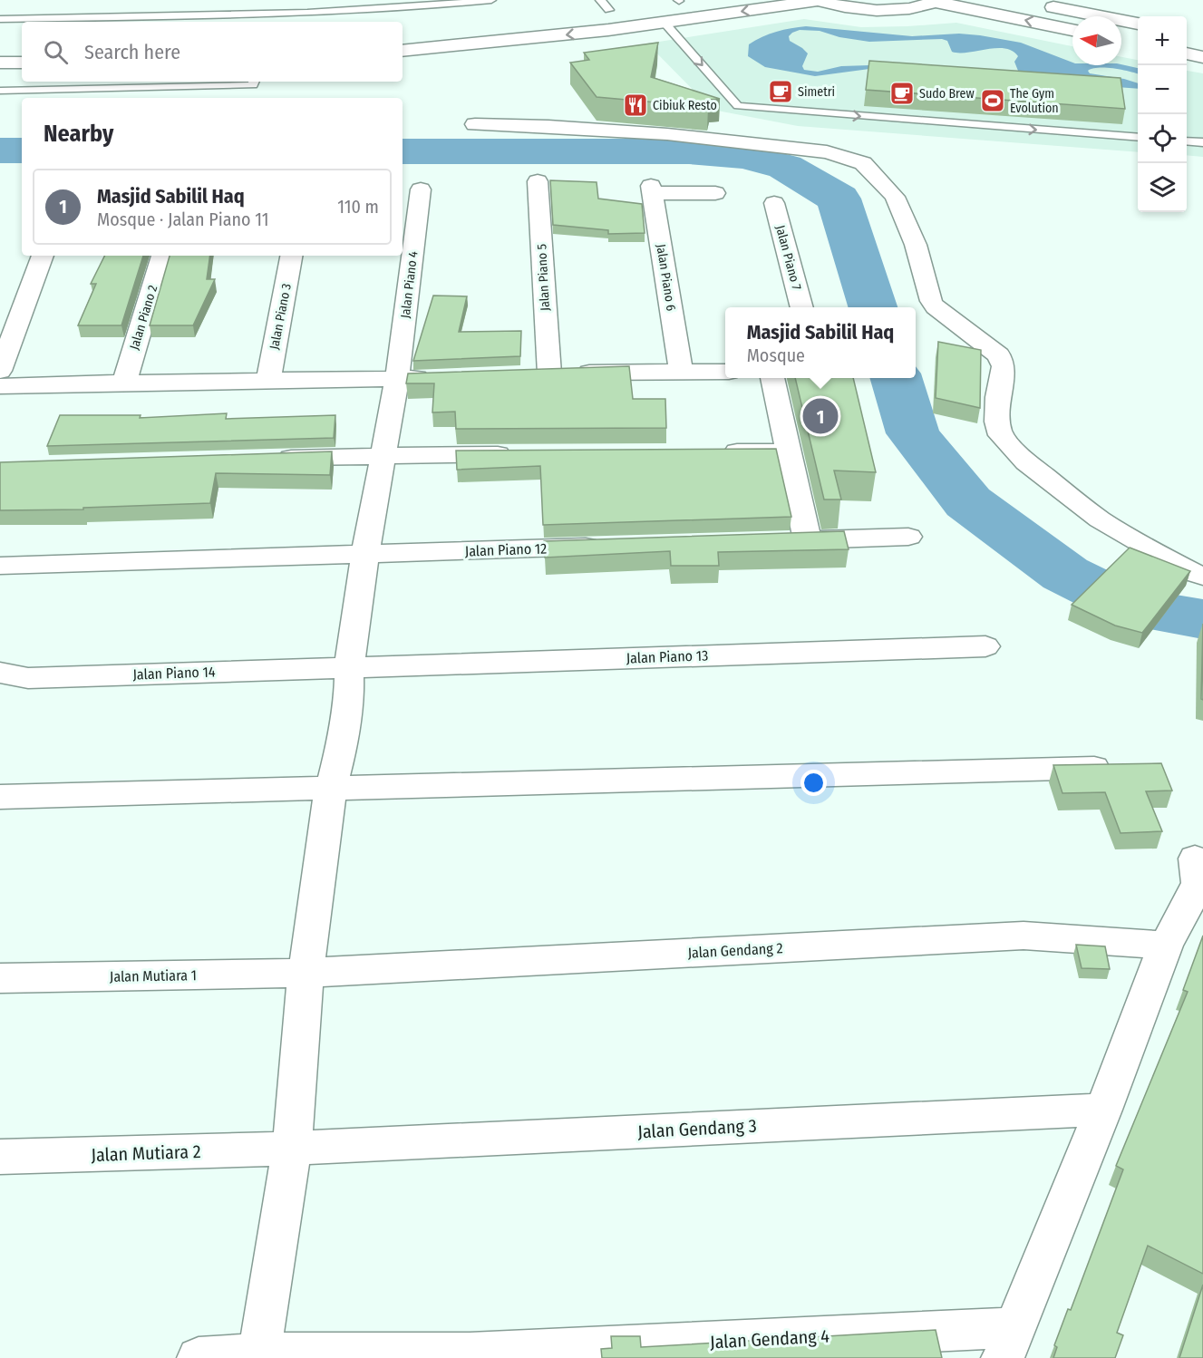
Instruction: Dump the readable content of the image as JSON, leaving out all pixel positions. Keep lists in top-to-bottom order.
{
  "streets": {
    "street": [
      "Jalan Piano 7",
      "Jalan Piano 5",
      "Jalan Piano 6",
      "Jalan Piano 4",
      "Jalan Piano 3",
      "Jalan Piano 2",
      "Jalan Piano 12",
      "Jalan Piano 13",
      "Jalan Piano 14",
      "Jalan Gendang 2",
      "Jalan Mutiara 1",
      "Jalan Gendang 3",
      "Jalan Mutiara 2",
      "Jalan Gendang 4"
    ]
  },
  "crossings": [
    ["Jalan Piano 5", "Jalan Piano 6"],
    ["Jalan Piano 4", "Jalan Piano 12"],
    ["Jalan Piano 4", "Jalan Piano 13"],
    ["Jalan Piano 4", "Jalan Piano 14"],
    ["Jalan Piano 4", "Jalan Gendang 2"],
    ["Jalan Piano 4", "Jalan Mutiara 1"],
    ["Jalan Piano 4", "Jalan Gendang 3"],
    ["Jalan Piano 4", "Jalan Mutiara 2"],
    ["Jalan Piano 4", "Jalan Gendang 4"],
    ["Jalan Piano 13", "Jalan Piano 14"],
    ["Jalan Gendang 2", "Jalan Mutiara 1"],
    ["Jalan Gendang 3", "Jalan Mutiara 2"]
  ],
  "places": {
    "cafe": ["Simetri", "Sudo Brew"],
    "sports": ["The Gym Evolution"],
    "restaurant": ["Cibiuk Resto"]
  },
  "north": "left",
  "page": {
    "map_buttons": ["+", "−"],
    "search": "Search here",
    "heading": "Nearby",
    "list": [
      {
        "mark": "1",
        "name": "Masjid Sabilil Haq",
        "note": "Mosque · Jalan Piano 11",
        "value": "110 m"
      }
    ],
    "popup": ["Masjid Sabilil Haq", "Mosque"],
    "pins": "1"
  }
}
